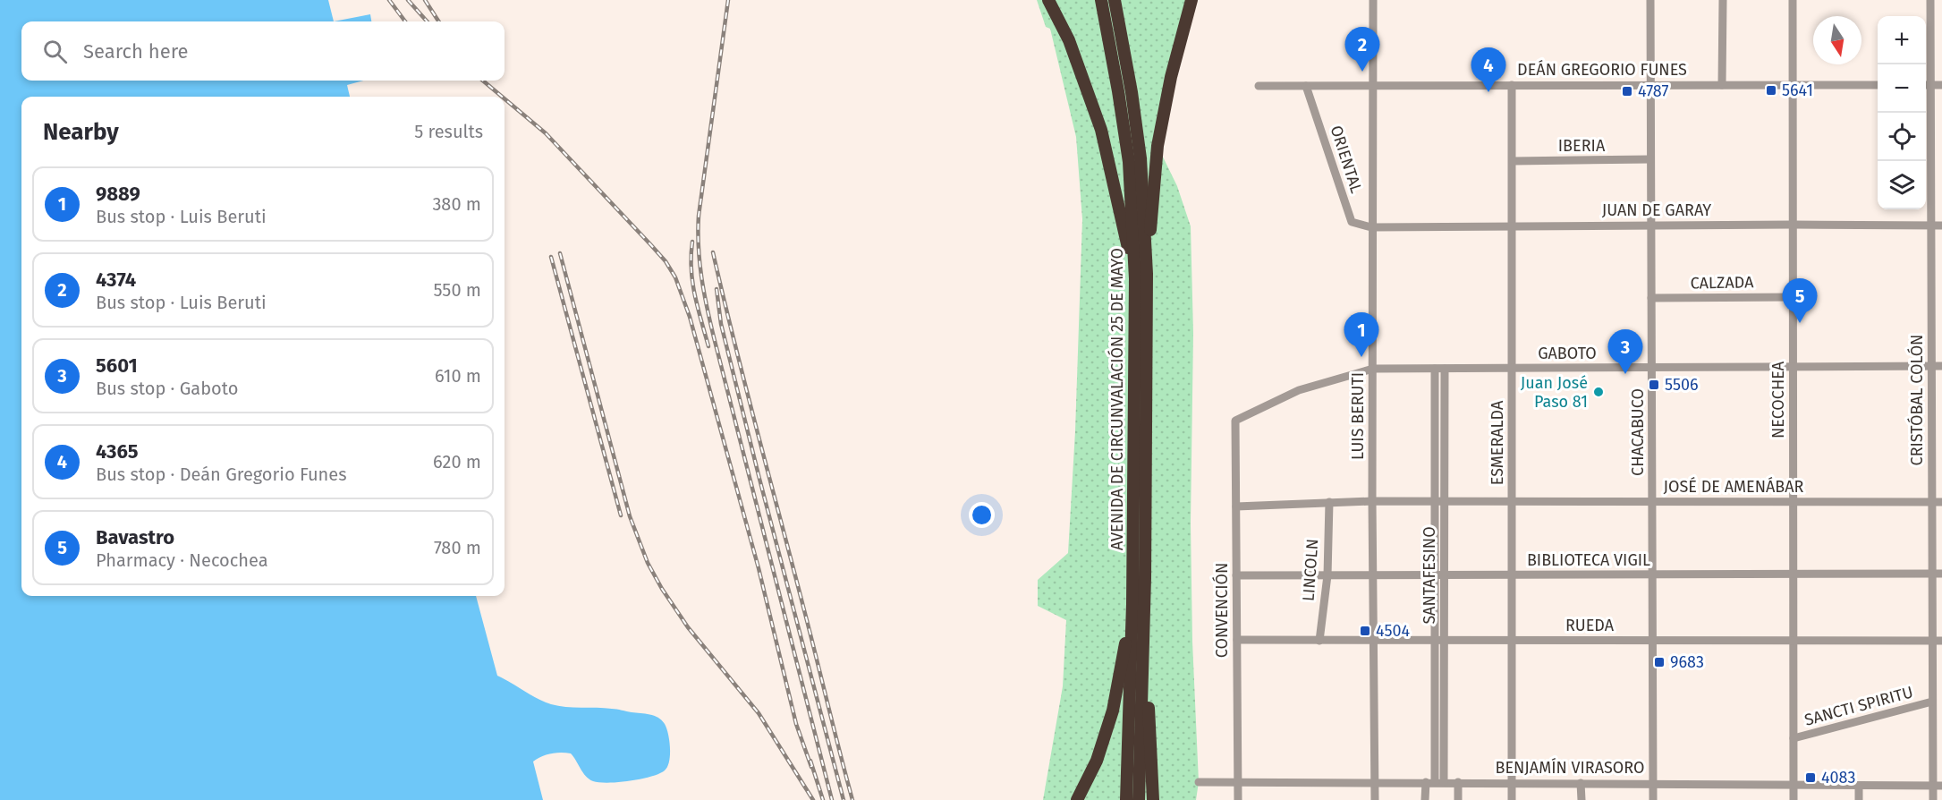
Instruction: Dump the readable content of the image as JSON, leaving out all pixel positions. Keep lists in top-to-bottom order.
{
  "streets": {
    "highway": ["AVENIDA DE CIRCUNVALACIÓN 25 DE MAYO"],
    "street": [
      "DEÁN GREGORIO FUNES",
      "IBERIA",
      "ORIENTAL",
      "JUAN DE GARAY",
      "CALZADA",
      "GABOTO",
      "NECOCHEA",
      "CRISTÓBAL COLÓN",
      "LUIS BERUTI",
      "CHACABUCO",
      "ESMERALDA",
      "JOSÉ DE AMENÁBAR",
      "BIBLIOTECA VIGIL",
      "LINCOLN",
      "SANTAFESINO",
      "CONVENCIÓN",
      "RUEDA",
      "SANCTI SPIRITU",
      "BENJAMÍN VIRASORO"
    ]
  },
  "crossings": [
    ["DEÁN GREGORIO FUNES", "ORIENTAL"],
    ["DEÁN GREGORIO FUNES", "NECOCHEA"],
    ["DEÁN GREGORIO FUNES", "LUIS BERUTI"],
    ["DEÁN GREGORIO FUNES", "CHACABUCO"],
    ["DEÁN GREGORIO FUNES", "ESMERALDA"],
    ["IBERIA", "CHACABUCO"],
    ["IBERIA", "ESMERALDA"],
    ["ORIENTAL", "JUAN DE GARAY"],
    ["ORIENTAL", "LUIS BERUTI"],
    ["JUAN DE GARAY", "NECOCHEA"],
    ["JUAN DE GARAY", "CRISTÓBAL COLÓN"],
    ["JUAN DE GARAY", "LUIS BERUTI"],
    ["JUAN DE GARAY", "CHACABUCO"],
    ["JUAN DE GARAY", "ESMERALDA"],
    ["CALZADA", "NECOCHEA"],
    ["CALZADA", "CHACABUCO"],
    ["GABOTO", "NECOCHEA"],
    ["GABOTO", "CRISTÓBAL COLÓN"],
    ["GABOTO", "LUIS BERUTI"],
    ["GABOTO", "CHACABUCO"],
    ["GABOTO", "ESMERALDA"],
    ["GABOTO", "SANTAFESINO"],
    ["GABOTO", "CONVENCIÓN"],
    ["NECOCHEA", "JOSÉ DE AMENÁBAR"],
    ["NECOCHEA", "BIBLIOTECA VIGIL"],
    ["NECOCHEA", "RUEDA"],
    ["NECOCHEA", "SANCTI SPIRITU"],
    ["NECOCHEA", "BENJAMÍN VIRASORO"],
    ["CRISTÓBAL COLÓN", "JOSÉ DE AMENÁBAR"],
    ["CRISTÓBAL COLÓN", "BIBLIOTECA VIGIL"],
    ["CRISTÓBAL COLÓN", "RUEDA"],
    ["CRISTÓBAL COLÓN", "SANCTI SPIRITU"],
    ["CRISTÓBAL COLÓN", "BENJAMÍN VIRASORO"],
    ["LUIS BERUTI", "JOSÉ DE AMENÁBAR"],
    ["LUIS BERUTI", "BIBLIOTECA VIGIL"],
    ["LUIS BERUTI", "RUEDA"],
    ["LUIS BERUTI", "BENJAMÍN VIRASORO"],
    ["CHACABUCO", "JOSÉ DE AMENÁBAR"],
    ["CHACABUCO", "BIBLIOTECA VIGIL"],
    ["CHACABUCO", "RUEDA"],
    ["CHACABUCO", "BENJAMÍN VIRASORO"],
    ["ESMERALDA", "JOSÉ DE AMENÁBAR"],
    ["ESMERALDA", "BIBLIOTECA VIGIL"],
    ["ESMERALDA", "RUEDA"],
    ["ESMERALDA", "BENJAMÍN VIRASORO"],
    ["JOSÉ DE AMENÁBAR", "LINCOLN"],
    ["JOSÉ DE AMENÁBAR", "SANTAFESINO"],
    ["JOSÉ DE AMENÁBAR", "CONVENCIÓN"],
    ["BIBLIOTECA VIGIL", "LINCOLN"],
    ["BIBLIOTECA VIGIL", "SANTAFESINO"],
    ["BIBLIOTECA VIGIL", "CONVENCIÓN"],
    ["LINCOLN", "RUEDA"],
    ["SANTAFESINO", "RUEDA"],
    ["SANTAFESINO", "BENJAMÍN VIRASORO"],
    ["CONVENCIÓN", "RUEDA"],
    ["CONVENCIÓN", "BENJAMÍN VIRASORO"]
  ],
  "places": {
    "transit": [
      "5641",
      "4787",
      "5506",
      "4504",
      "9683",
      "4083"
    ],
    "other": ["Juan José Paso 81"]
  },
  "north": "bottom",
  "page": {
    "map_buttons": ["+", "−"],
    "search": "Search here",
    "pins": [
      "2",
      "4",
      "5",
      "1",
      "3"
    ],
    "heading": ["Nearby", "5 results"],
    "list": [
      {
        "mark": "1",
        "name": "9889",
        "note": "Bus stop · Luis Beruti",
        "value": "380 m"
      },
      {
        "mark": "2",
        "name": "4374",
        "note": "Bus stop · Luis Beruti",
        "value": "550 m"
      },
      {
        "mark": "3",
        "name": "5601",
        "note": "Bus stop · Gaboto",
        "value": "610 m"
      },
      {
        "mark": "4",
        "name": "4365",
        "note": "Bus stop · Deán Gregorio Funes",
        "value": "620 m"
      },
      {
        "mark": "5",
        "name": "Bavastro",
        "note": "Pharmacy · Necochea",
        "value": "780 m"
      }
    ]
  }
}
